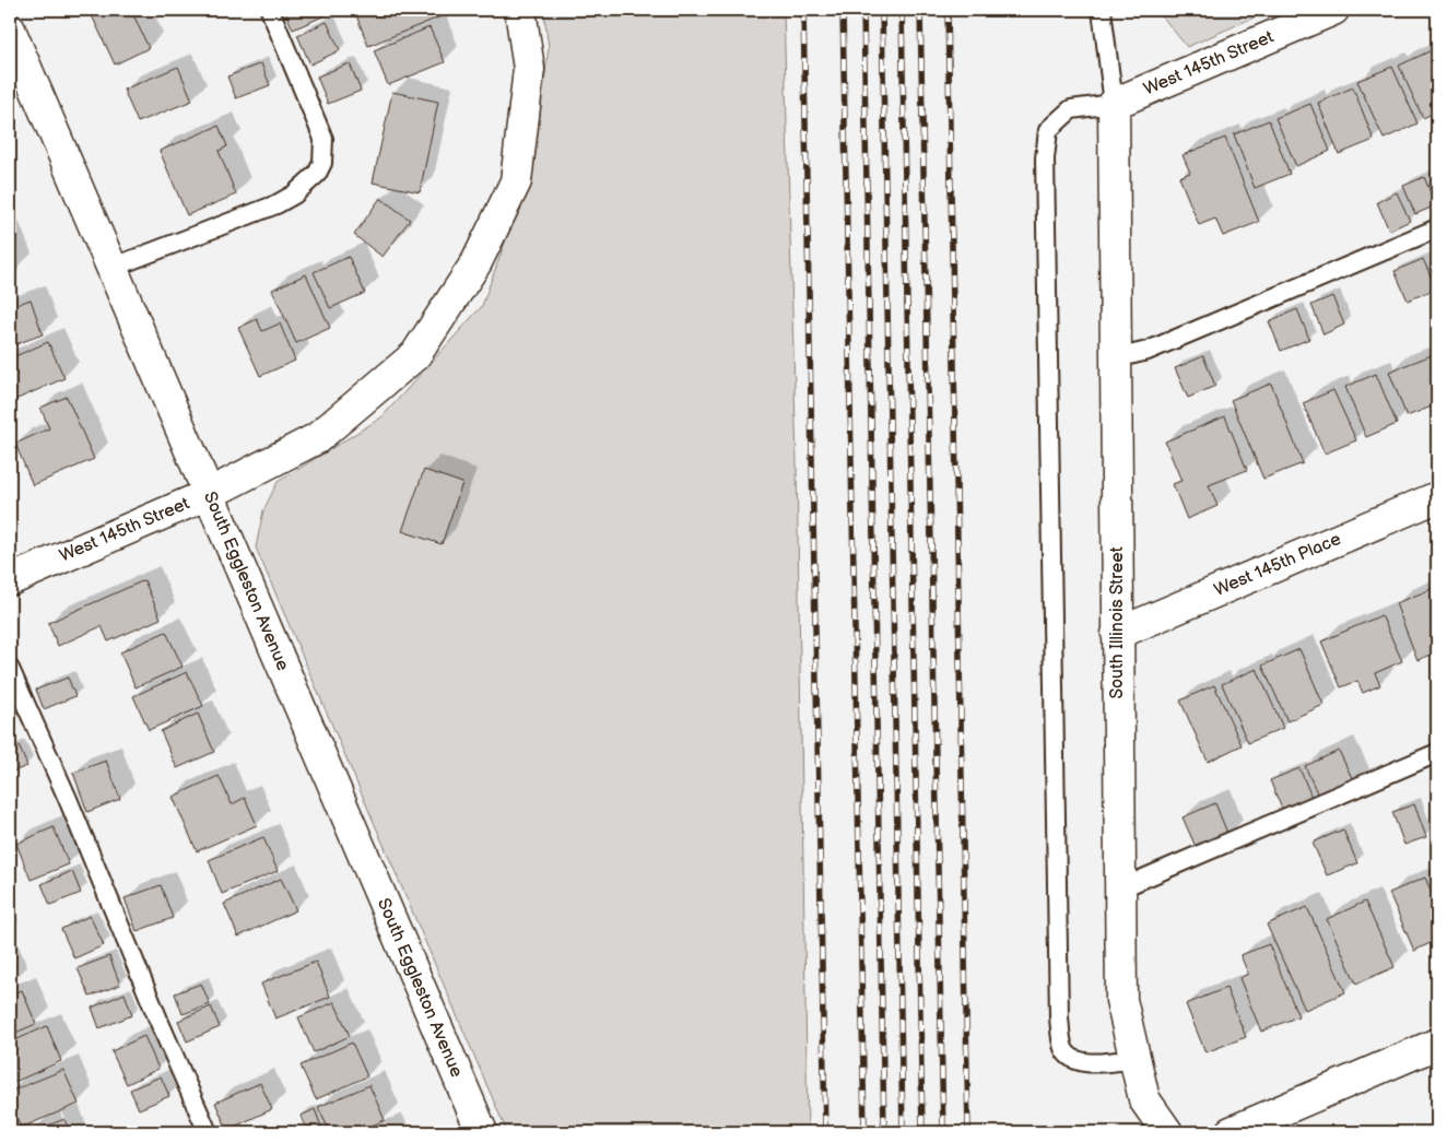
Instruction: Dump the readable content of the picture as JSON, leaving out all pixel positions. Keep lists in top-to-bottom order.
{
  "streets": {
    "street": [
      "West 145th Street",
      "West 145th Place",
      "South Eggleston Avenue",
      "South Illinois Street"
    ]
  },
  "crossings": [
    ["West 145th Street", "South Eggleston Avenue"],
    ["West 145th Street", "South Illinois Street"],
    ["West 145th Place", "South Illinois Street"]
  ]
}
